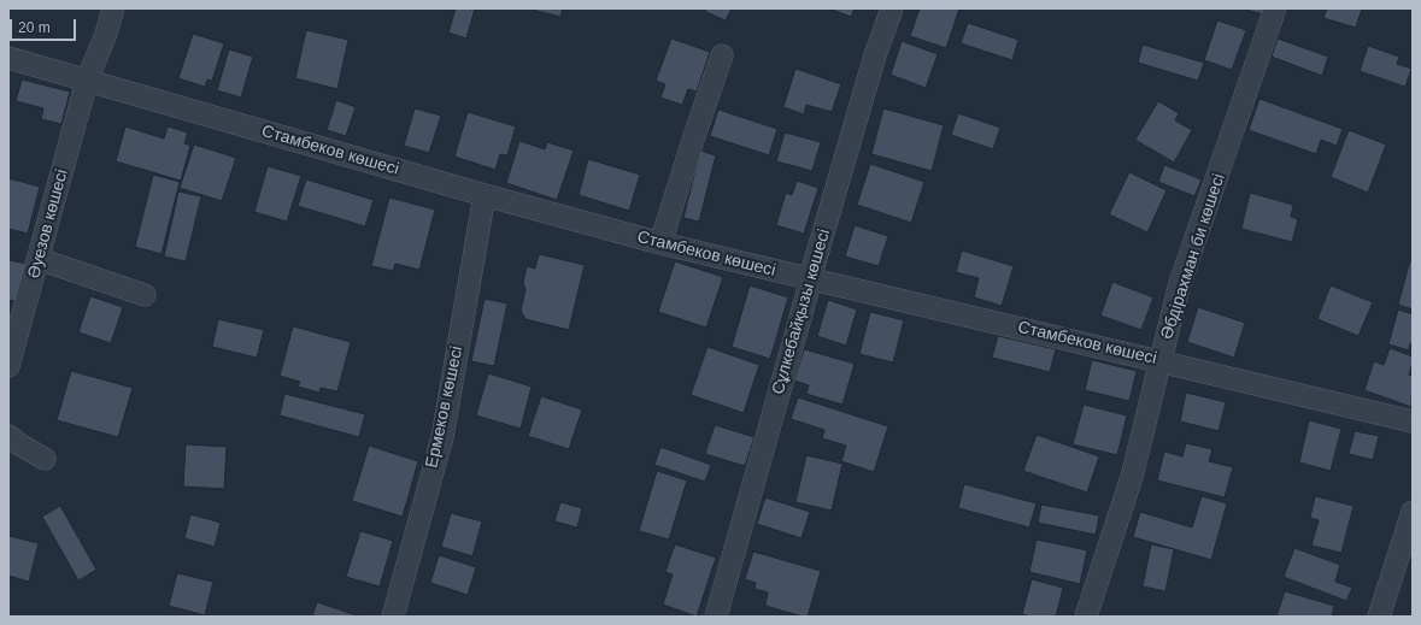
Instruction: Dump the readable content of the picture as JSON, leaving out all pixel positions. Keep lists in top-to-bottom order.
{
  "streets": {
    "street": [
      "Стамбеков көшесі",
      "Әуезов көшесі",
      "Әбдірахман би көшесі",
      "Сұлкебайқызы көшесі",
      "Ермеков көшесі"
    ]
  },
  "crossings": [
    ["Стамбеков көшесі", "Әуезов көшесі"],
    ["Стамбеков көшесі", "Әбдірахман би көшесі"],
    ["Стамбеков көшесі", "Сұлкебайқызы көшесі"],
    ["Стамбеков көшесі", "Ермеков көшесі"]
  ],
  "scale_bar": "20 m"
}
